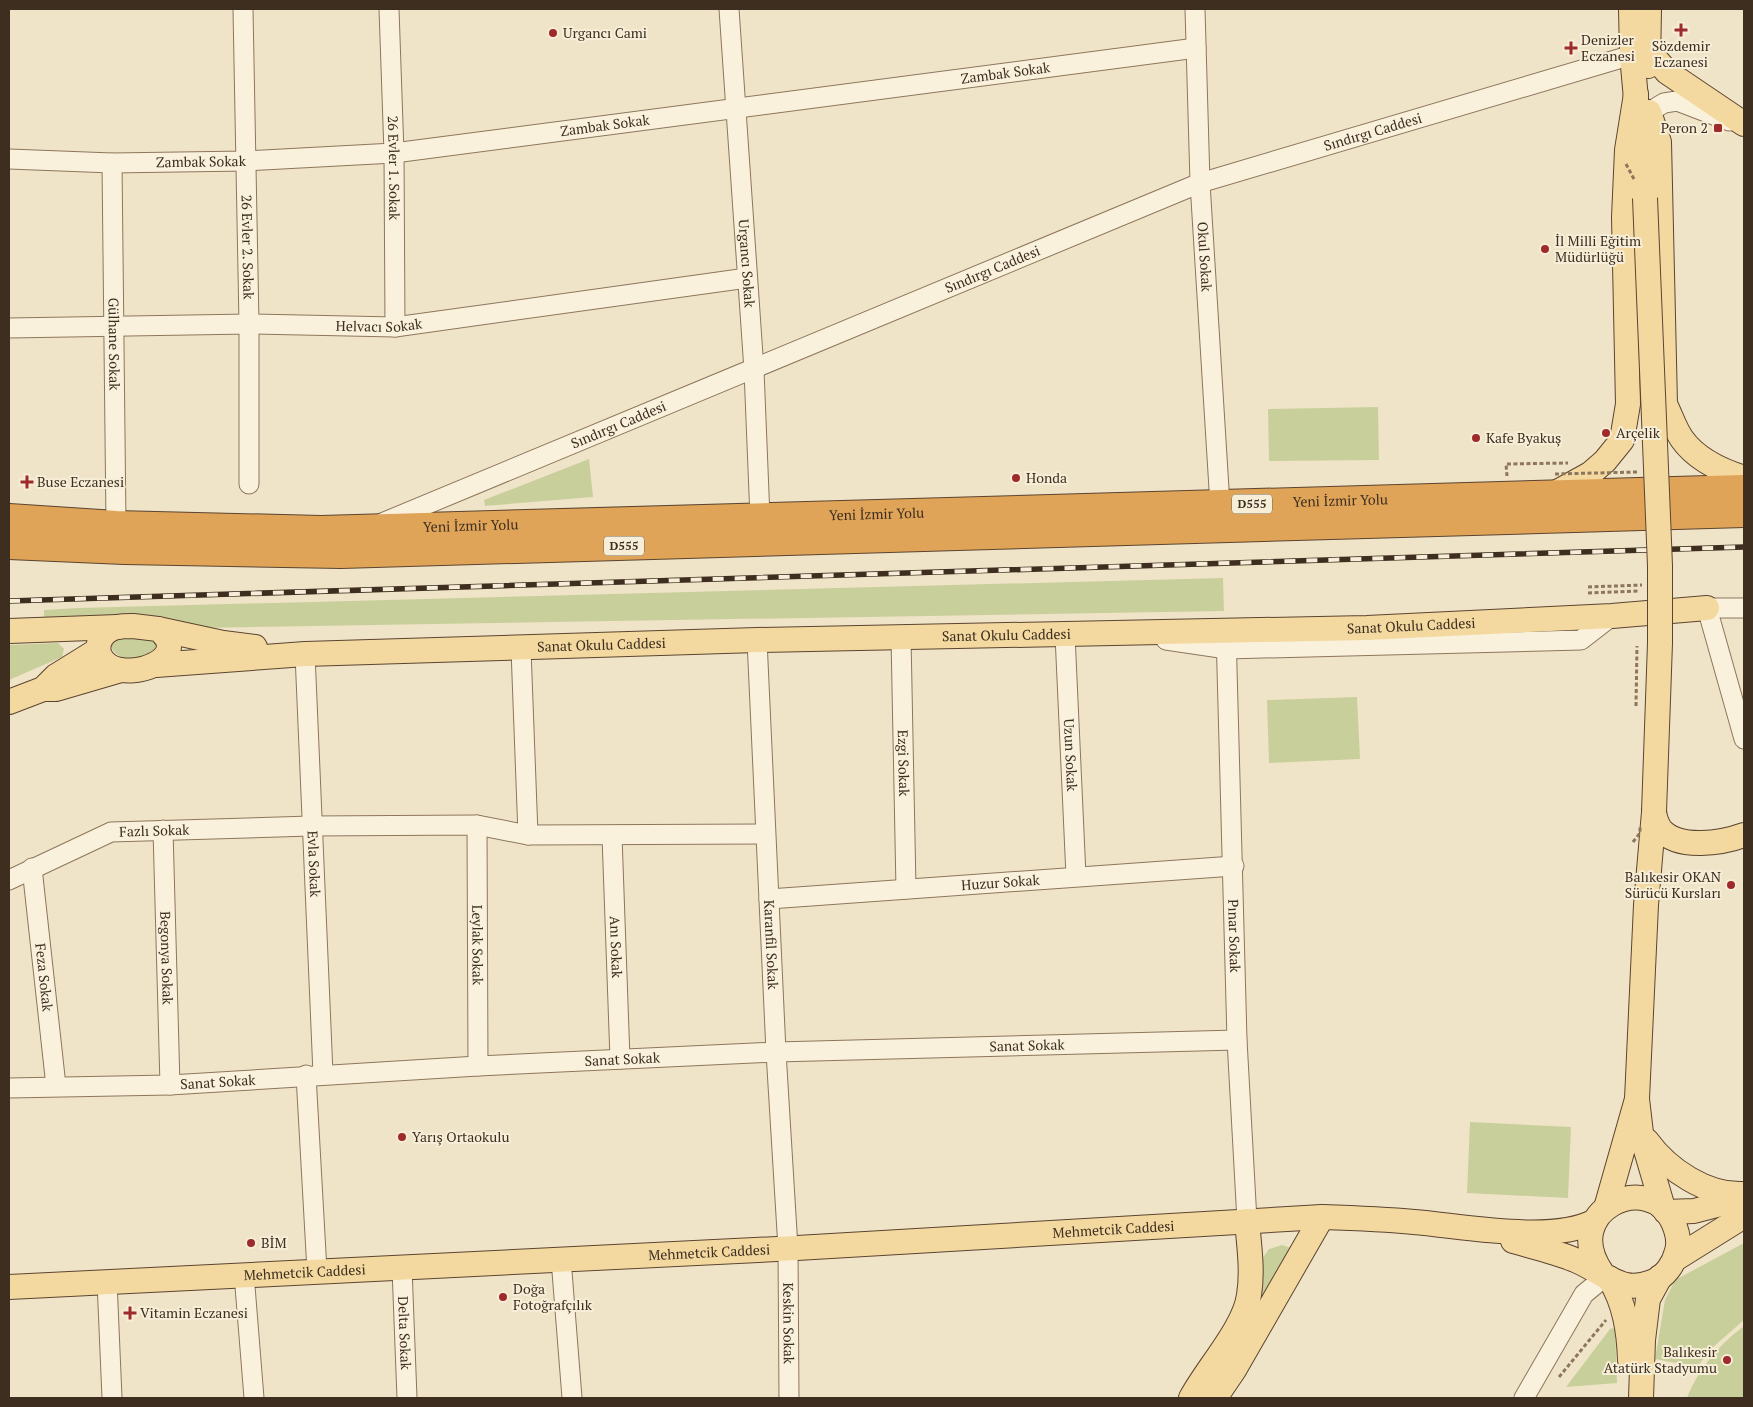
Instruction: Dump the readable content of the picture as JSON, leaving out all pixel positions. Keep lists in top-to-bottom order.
{
  "streets": {
    "highway": ["Yeni İzmir Yolu", "D555"],
    "main road": ["Sanat Okulu Caddesi", "Mehmetcik Caddesi"],
    "street": [
      "Zambak Sokak",
      "Sındırgı Caddesi",
      "26 Evler 1. Sokak",
      "26 Evler 2. Sokak",
      "Okul Sokak",
      "Urgancı Sokak",
      "Helvacı Sokak",
      "Gülhane Sokak",
      "Uzun Sokak",
      "Ezgi Sokak",
      "Fazlı Sokak",
      "Evla Sokak",
      "Huzur Sokak",
      "Pınar Sokak",
      "Karanfil Sokak",
      "Leylak Sokak",
      "Anı Sokak",
      "Begonya Sokak",
      "Feza Sokak",
      "Sanat Sokak",
      "Keskin Sokak",
      "Delta Sokak"
    ]
  },
  "crossings": [
    ["Zambak Sokak", "26 Evler 1. Sokak"],
    ["Zambak Sokak", "26 Evler 2. Sokak"],
    ["Zambak Sokak", "Okul Sokak"],
    ["Zambak Sokak", "Urgancı Sokak"],
    ["Zambak Sokak", "Gülhane Sokak"],
    ["Sındırgı Caddesi", "Okul Sokak"],
    ["Sındırgı Caddesi", "Urgancı Sokak"],
    ["Sındırgı Caddesi", "Yeni İzmir Yolu"],
    ["26 Evler 1. Sokak", "Helvacı Sokak"],
    ["26 Evler 2. Sokak", "Helvacı Sokak"],
    ["Okul Sokak", "Yeni İzmir Yolu"],
    ["Urgancı Sokak", "Helvacı Sokak"],
    ["Urgancı Sokak", "Yeni İzmir Yolu"],
    ["Helvacı Sokak", "Gülhane Sokak"],
    ["Gülhane Sokak", "Yeni İzmir Yolu"],
    ["Sanat Okulu Caddesi", "Uzun Sokak"],
    ["Sanat Okulu Caddesi", "Ezgi Sokak"],
    ["Sanat Okulu Caddesi", "Evla Sokak"],
    ["Sanat Okulu Caddesi", "Pınar Sokak"],
    ["Sanat Okulu Caddesi", "Karanfil Sokak"],
    ["Uzun Sokak", "Huzur Sokak"],
    ["Ezgi Sokak", "Huzur Sokak"],
    ["Fazlı Sokak", "Evla Sokak"],
    ["Fazlı Sokak", "Karanfil Sokak"],
    ["Fazlı Sokak", "Leylak Sokak"],
    ["Fazlı Sokak", "Anı Sokak"],
    ["Fazlı Sokak", "Begonya Sokak"],
    ["Fazlı Sokak", "Feza Sokak"],
    ["Evla Sokak", "Sanat Sokak"],
    ["Evla Sokak", "Mehmetcik Caddesi"],
    ["Huzur Sokak", "Pınar Sokak"],
    ["Huzur Sokak", "Karanfil Sokak"],
    ["Pınar Sokak", "Sanat Sokak"],
    ["Pınar Sokak", "Mehmetcik Caddesi"],
    ["Karanfil Sokak", "Sanat Sokak"],
    ["Karanfil Sokak", "Mehmetcik Caddesi"],
    ["Karanfil Sokak", "Keskin Sokak"],
    ["Leylak Sokak", "Sanat Sokak"],
    ["Anı Sokak", "Sanat Sokak"],
    ["Begonya Sokak", "Sanat Sokak"],
    ["Feza Sokak", "Sanat Sokak"],
    ["Mehmetcik Caddesi", "Keskin Sokak"],
    ["Mehmetcik Caddesi", "Delta Sokak"]
  ],
  "places": {
    "health": [
      "Sözdemir Eczanesi",
      "Denizler Eczanesi",
      "Buse Eczanesi",
      "Vitamin Eczanesi"
    ],
    "other": [
      "Urgancı Cami",
      "İl Milli Eğitim Müdürlüğü",
      "Arçelik",
      "Kafe Byakuş",
      "Honda",
      "Balıkesir OKAN Sürücü Kursları",
      "Yarış Ortaokulu",
      "BİM",
      "Doğa Fotoğrafçılık",
      "Balıkesir Atatürk Stadyumu"
    ],
    "transit": ["Peron 2"]
  }
}
